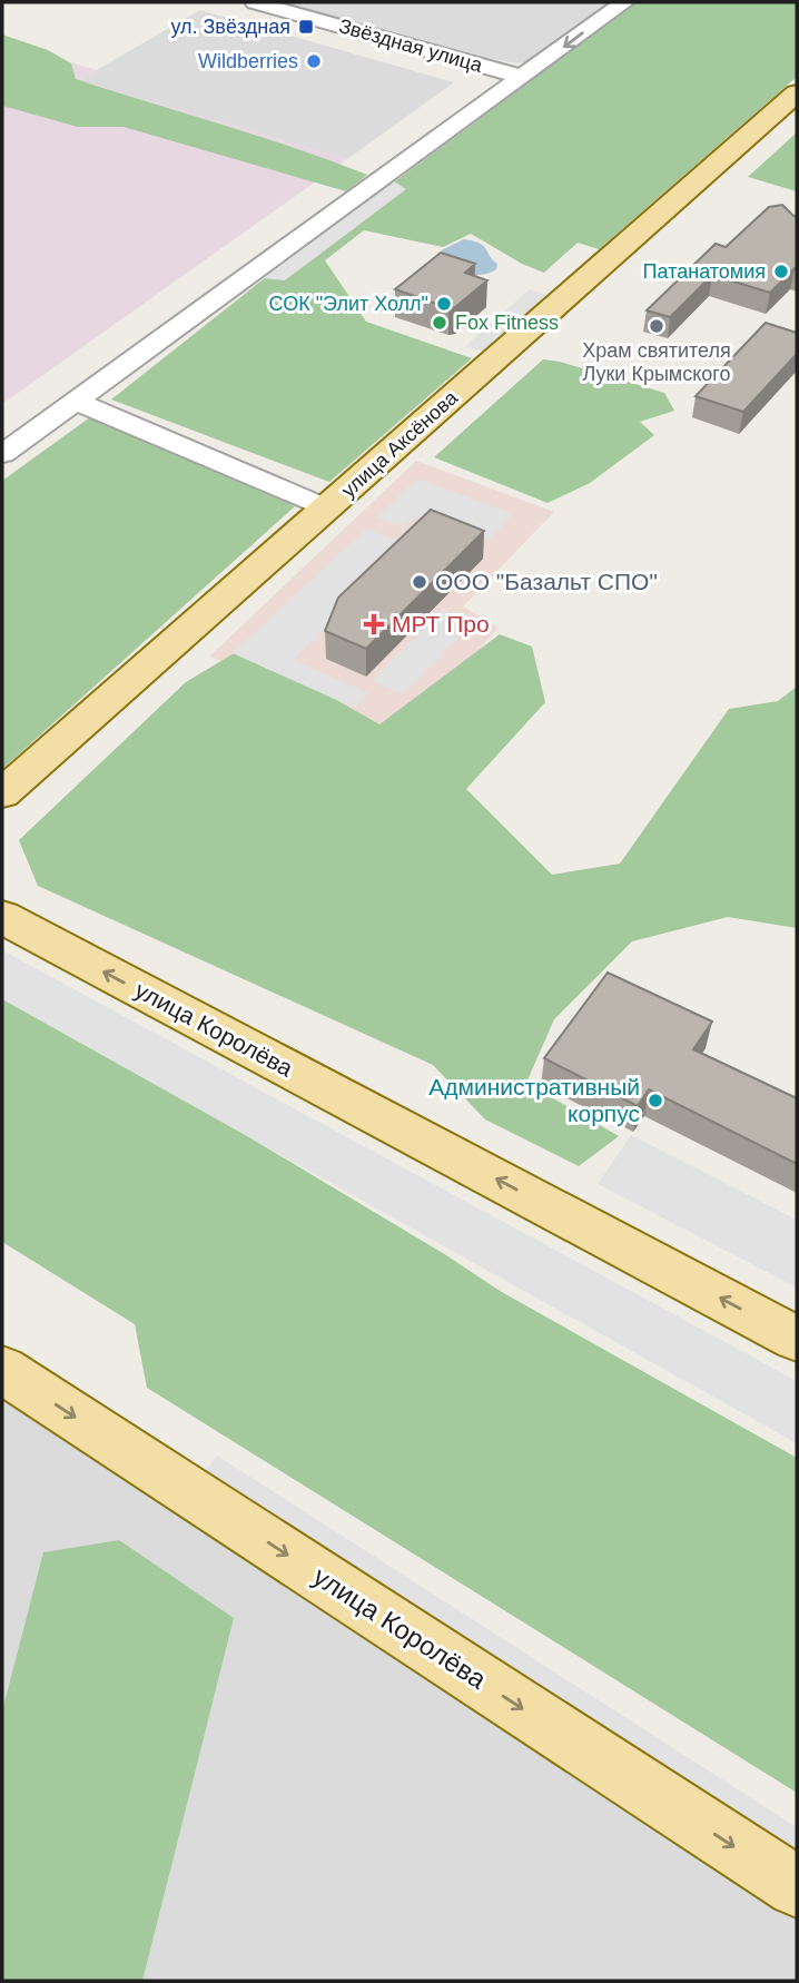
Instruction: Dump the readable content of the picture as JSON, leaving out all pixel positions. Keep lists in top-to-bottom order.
{
  "streets": {
    "main road": ["улица Аксёнова", "улица Королёва"],
    "street": ["Звёздная улица"]
  },
  "places": {
    "transit": ["ул. Звёздная"],
    "other": [
      "Wildberries",
      "Патанатомия",
      "СОК \"Элит Холл\"",
      "Fox Fitness",
      "Храм святителя Луки Крымского",
      "ООО \"Базальт СПО\"",
      "Административный корпус"
    ],
    "health": ["МРТ Про"]
  }
}
